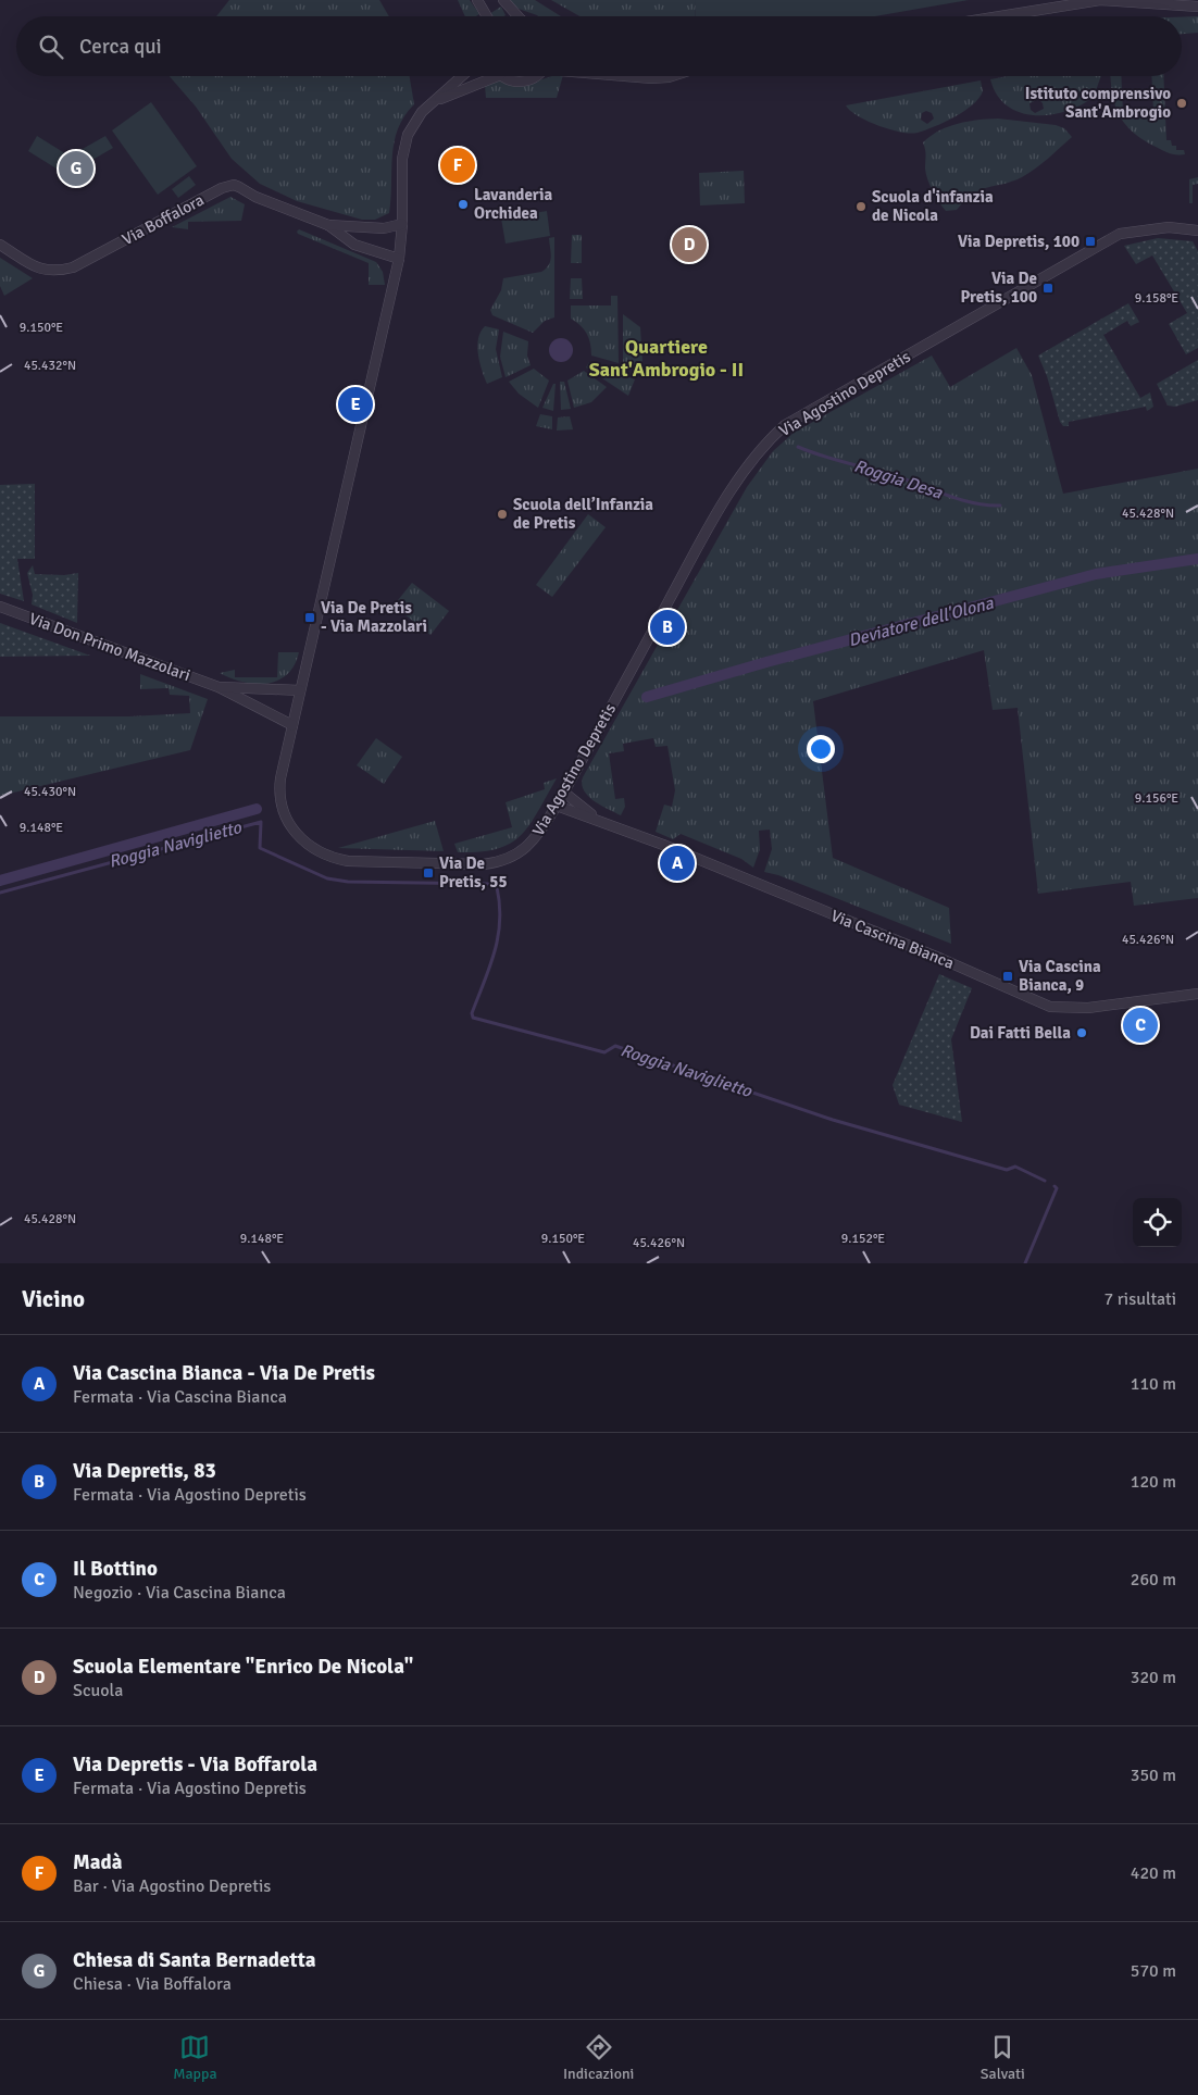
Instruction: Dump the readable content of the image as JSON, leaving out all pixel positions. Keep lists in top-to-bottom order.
{
  "streets": {
    "street": [
      "Via Boffalora",
      "Via Agostino Depretis",
      "Via Don Primo Mazzolari",
      "Via Cascina Bianca"
    ]
  },
  "crossings": [
    ["Via Boffalora", "Via Agostino Depretis"],
    ["Via Agostino Depretis", "Via Don Primo Mazzolari"],
    ["Via Agostino Depretis", "Via Cascina Bianca"]
  ],
  "districts": ["Quartiere Sant'Ambrogio - II"],
  "water": ["Roggia Desa", "Deviatore dell'Olona", "Roggia Naviglietto"],
  "places": {
    "other": [
      "Istituto comprensivo Sant'Ambrogio",
      "Lavanderia Orchidea",
      "Scuola d'infanzia de Nicola",
      "Scuola dell’Infanzia de Pretis",
      "Dai Fatti Bella"
    ],
    "transit": [
      "Via Depretis, 100",
      "Via De Pretis, 100",
      "Via De Pretis - Via Mazzolari",
      "Via De Pretis, 55",
      "Via Cascina Bianca, 9"
    ]
  },
  "page": {
    "search": "Cerca qui",
    "pins": [
      "F",
      "G",
      "D",
      "E",
      "B",
      "A",
      "C"
    ],
    "heading": ["Vicino", "7 risultati"],
    "list": [
      {
        "mark": "A",
        "name": "Via Cascina Bianca - Via De Pretis",
        "note": "Fermata · Via Cascina Bianca",
        "value": "110 m"
      },
      {
        "mark": "B",
        "name": "Via Depretis, 83",
        "note": "Fermata · Via Agostino Depretis",
        "value": "120 m"
      },
      {
        "mark": "C",
        "name": "Il Bottino",
        "note": "Negozio · Via Cascina Bianca",
        "value": "260 m"
      },
      {
        "mark": "D",
        "name": "Scuola Elementare \"Enrico De Nicola\"",
        "note": "Scuola",
        "value": "320 m"
      },
      {
        "mark": "E",
        "name": "Via Depretis - Via Boffarola",
        "note": "Fermata · Via Agostino Depretis",
        "value": "350 m"
      },
      {
        "mark": "F",
        "name": "Madà",
        "note": "Bar · Via Agostino Depretis",
        "value": "420 m"
      },
      {
        "mark": "G",
        "name": "Chiesa di Santa Bernadetta",
        "note": "Chiesa · Via Boffalora",
        "value": "570 m"
      }
    ],
    "nav": ["Mappa", "Indicazioni", "Salvati"]
  },
  "coordinates": [
    "9.158°E",
    "9.150°E",
    "45.432°N",
    "45.428°N",
    "45.430°N",
    "9.156°E",
    "9.148°E",
    "45.426°N",
    "9.152°E"
  ]
}
